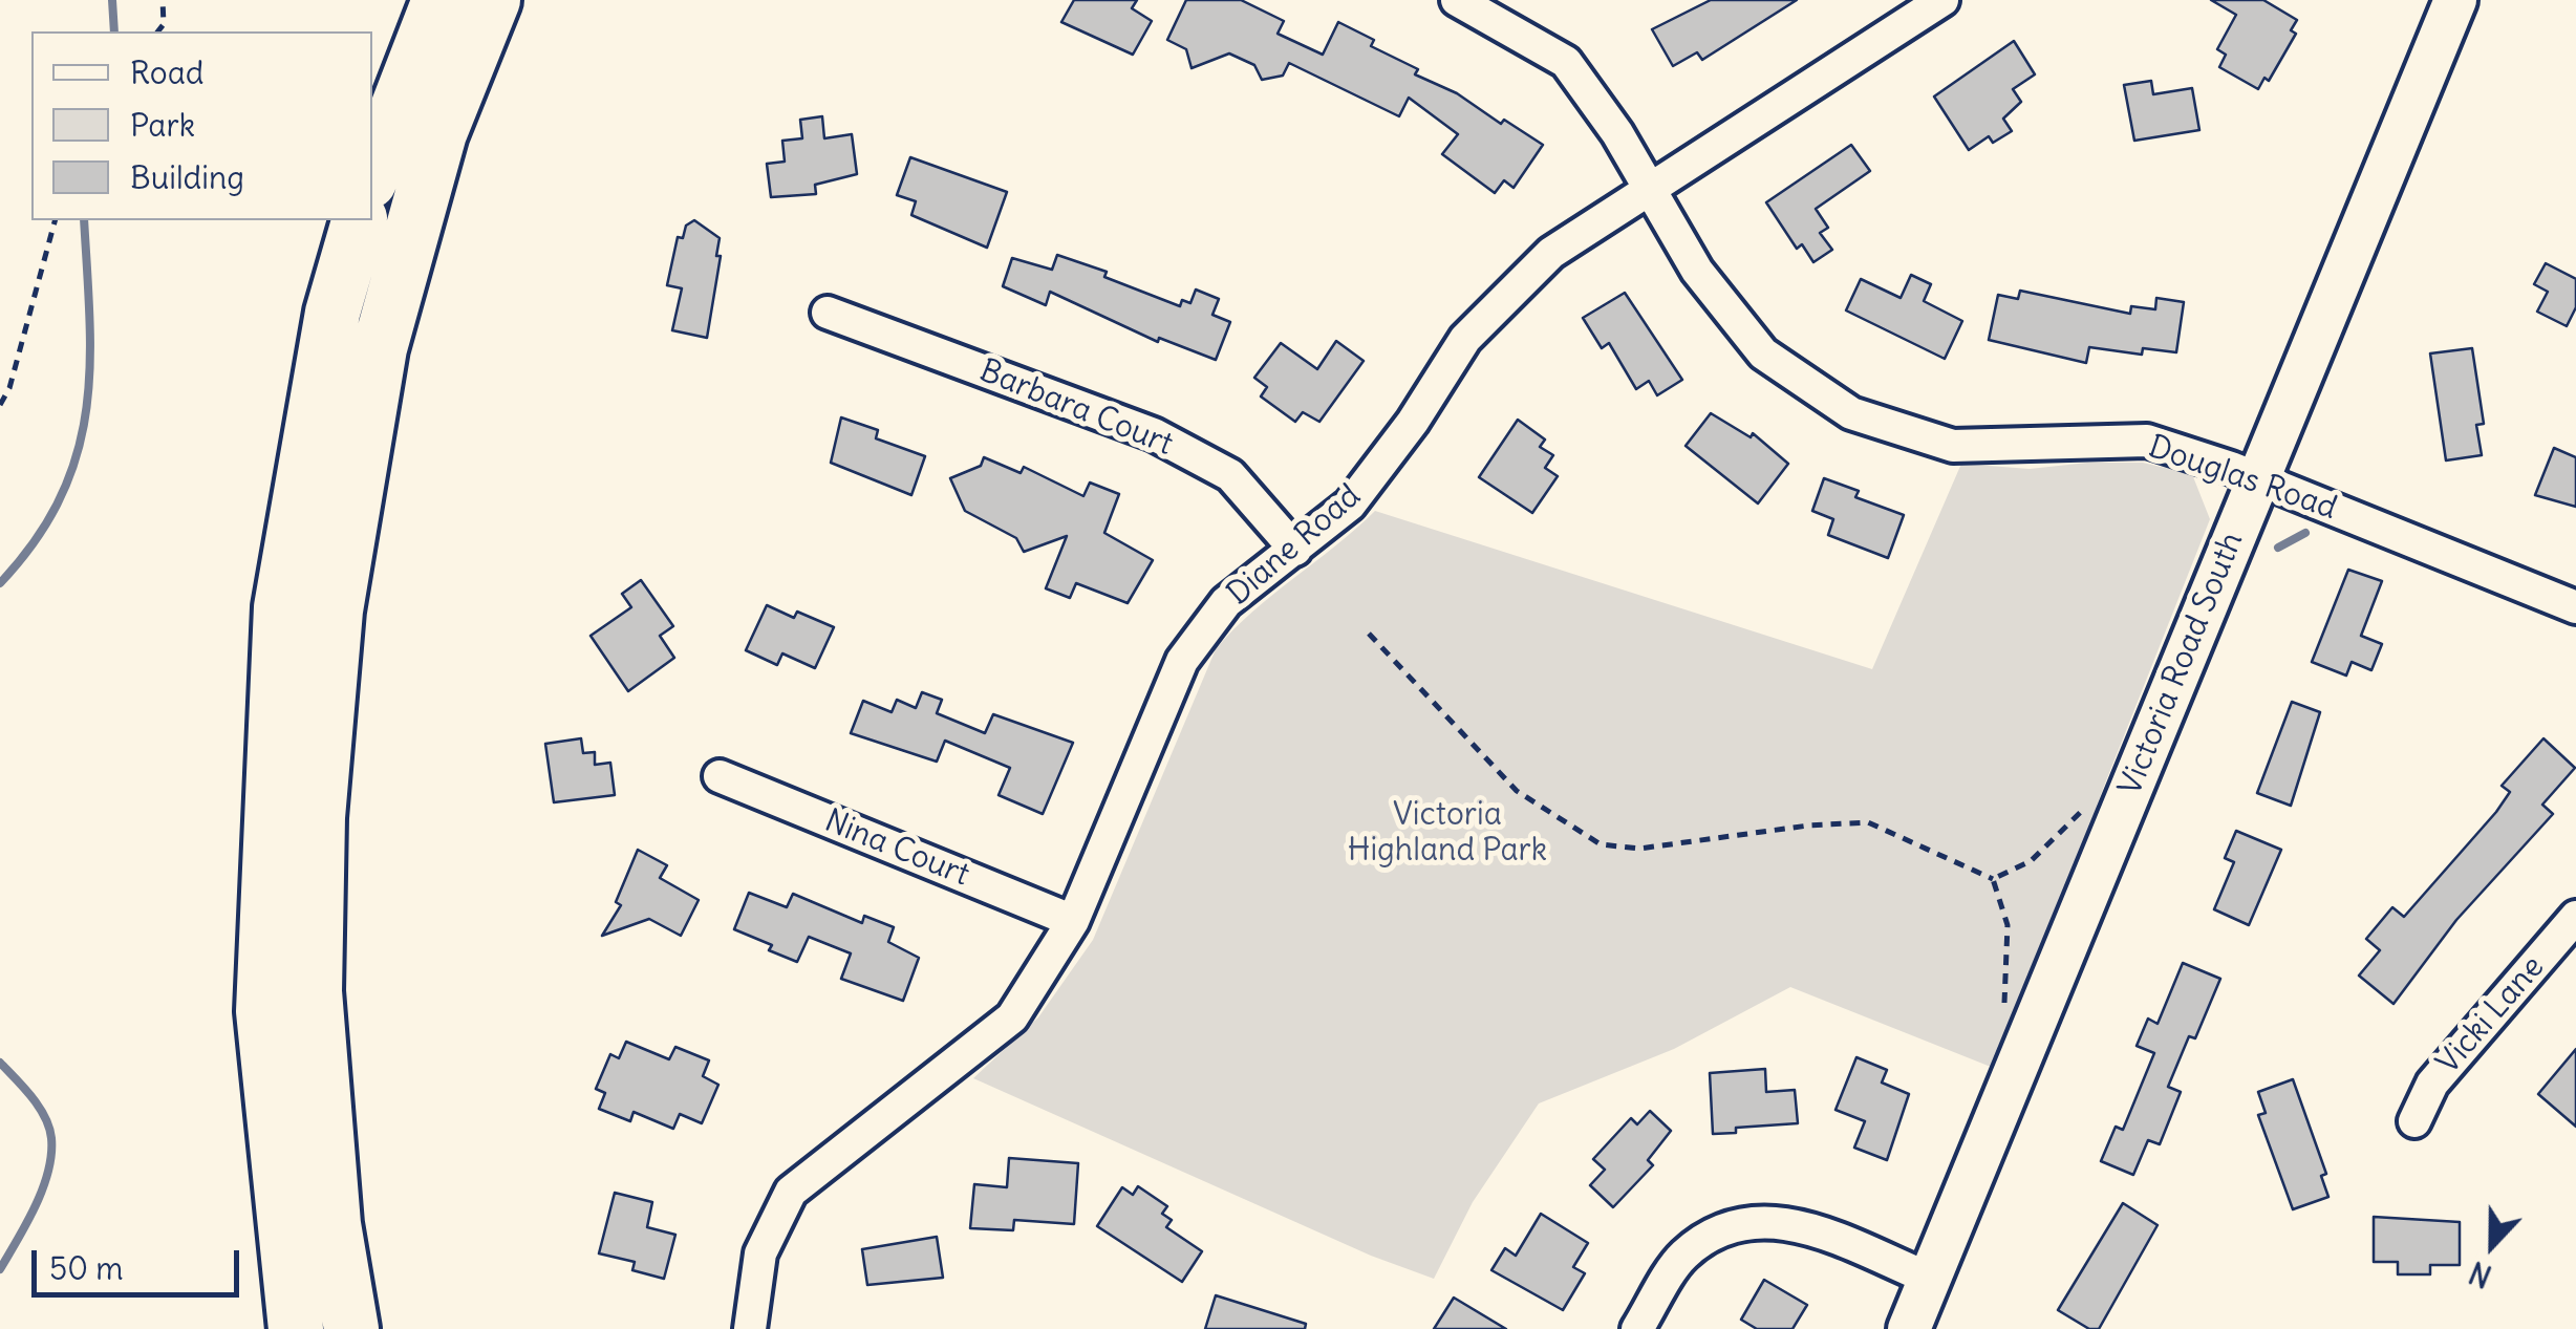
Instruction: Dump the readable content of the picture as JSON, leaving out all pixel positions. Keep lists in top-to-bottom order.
{
  "streets": {
    "street": [
      "Barbara Court",
      "Douglas Road",
      "Diane Road",
      "Victoria Road South",
      "Nina Court",
      "Vicki Lane"
    ]
  },
  "crossings": [
    ["Barbara Court", "Diane Road"],
    ["Douglas Road", "Diane Road"],
    ["Douglas Road", "Victoria Road South"],
    ["Diane Road", "Nina Court"]
  ],
  "parks": ["Victoria Highland Park"],
  "legend": ["Road", "Park", "Building"],
  "scale_bar": "50 m",
  "north": "bottom"
}
